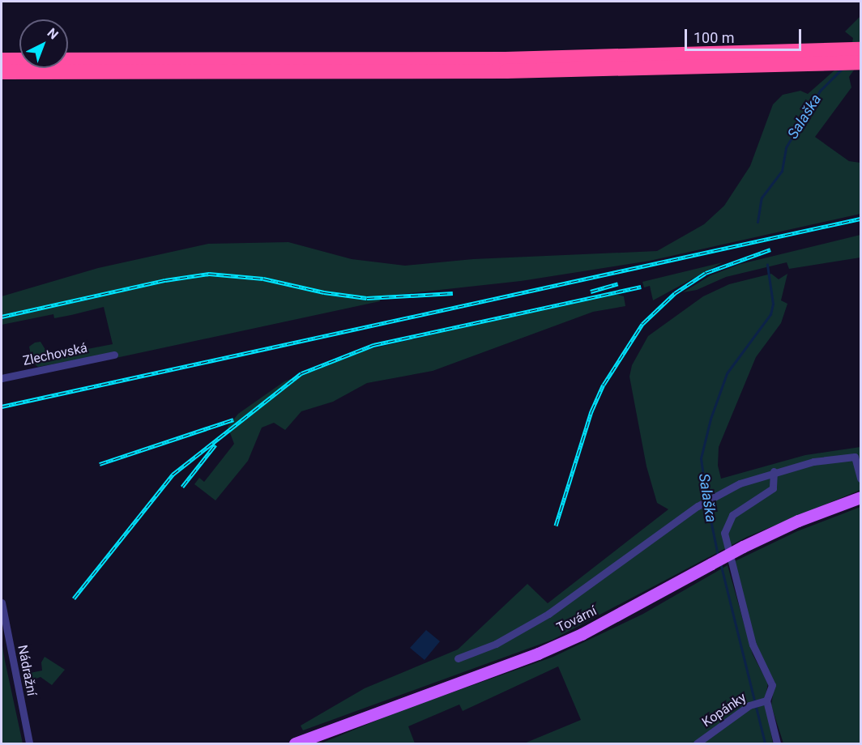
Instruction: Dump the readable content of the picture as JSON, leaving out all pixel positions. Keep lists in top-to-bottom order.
{
  "streets": {
    "main road": ["Tovární"],
    "street": ["Zlechovská", "Nádražní", "Kopánky"]
  },
  "water": ["Salaška"],
  "scale_bar": "100 m",
  "north": "top right"
}
